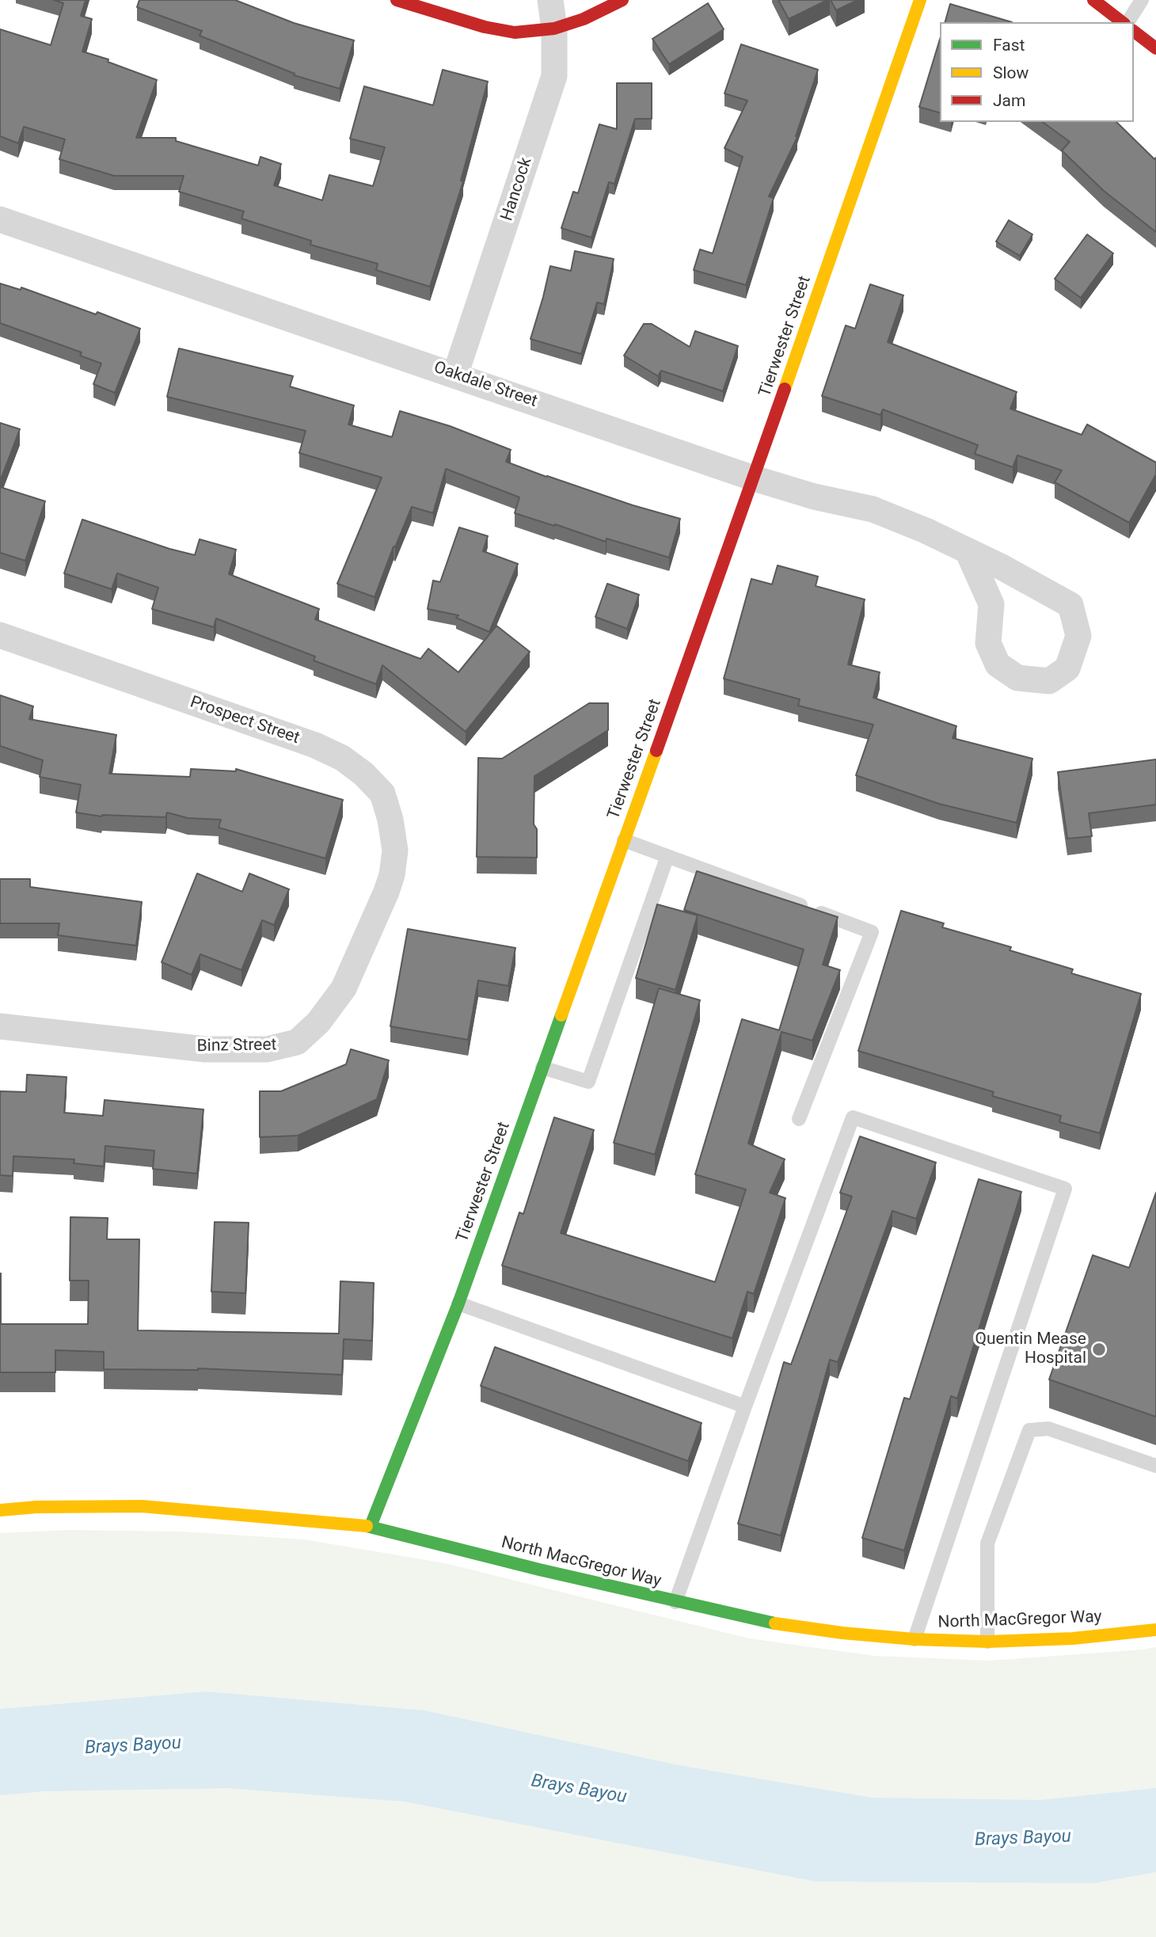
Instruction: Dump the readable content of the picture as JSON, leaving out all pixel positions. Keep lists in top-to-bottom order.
{
  "streets": {
    "street": [
      "Hancock",
      "Tierwester Street",
      "Oakdale Street",
      "Prospect Street",
      "Binz Street",
      "North MacGregor Way"
    ]
  },
  "crossings": [
    ["Hancock", "Oakdale Street"],
    ["Tierwester Street", "Oakdale Street"],
    ["Tierwester Street", "North MacGregor Way"],
    ["Prospect Street", "Binz Street"]
  ],
  "water": ["Brays Bayou"],
  "places": ["Quentin Mease Hospital"],
  "legend": ["Fast", "Slow", "Jam"]
}
